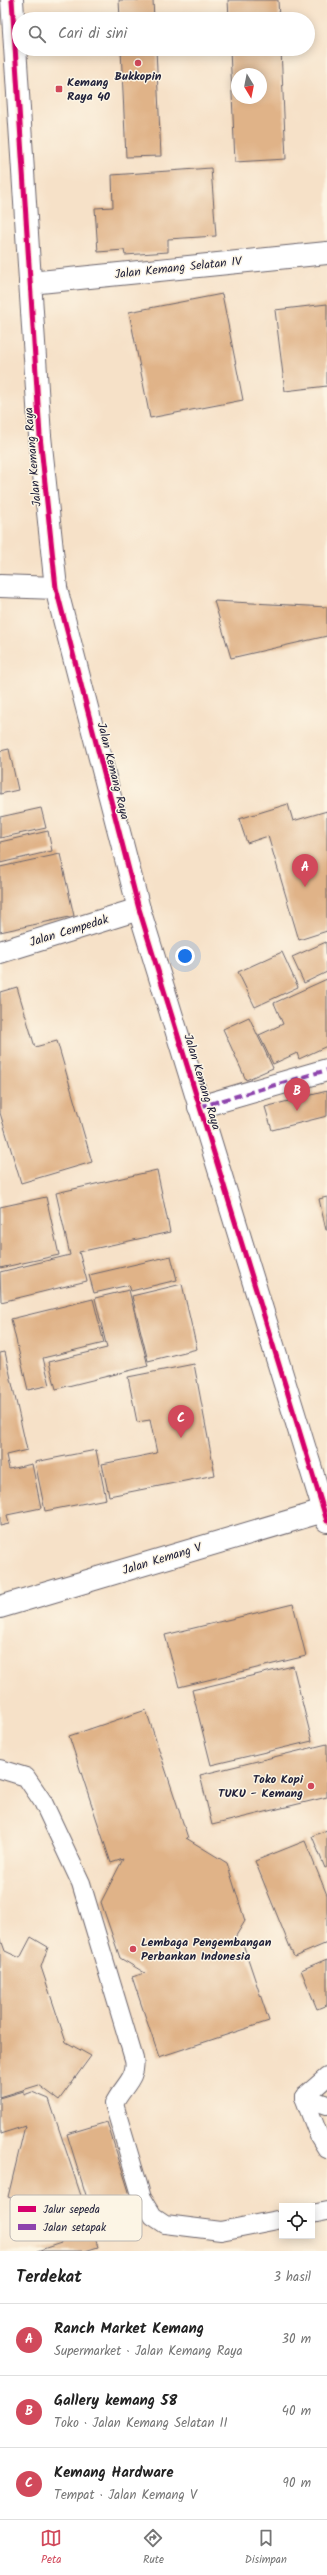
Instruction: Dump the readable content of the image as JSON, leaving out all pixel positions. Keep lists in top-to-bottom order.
{
  "streets": {
    "street": [
      "Jalan Kemang Selatan IV",
      "Jalan Kemang Raya",
      "Jalan Cempedak",
      "Jalan Kemang V"
    ]
  },
  "crossings": [
    ["Jalan Kemang Selatan IV", "Jalan Kemang Raya"],
    ["Jalan Kemang Raya", "Jalan Cempedak"],
    ["Jalan Kemang Raya", "Jalan Kemang V"]
  ],
  "places": {
    "other": ["Bukkopin", "Toko Kopi TUKU - Kemang", "Lembaga Pengembangan Perbankan Indonesia"],
    "transit": ["Kemang Raya 40"]
  },
  "legend": ["Jalur sepeda", "Jalan setapak"],
  "north": "bottom",
  "page": {
    "search": "Cari di sini",
    "pins": ["A", "B", "C"],
    "heading": ["Terdekat", "3 hasil"],
    "list": [
      {
        "mark": "A",
        "name": "Ranch Market Kemang",
        "note": "Supermarket · Jalan Kemang Raya",
        "value": "30 m"
      },
      {
        "mark": "B",
        "name": "Gallery kemang 58",
        "note": "Toko · Jalan Kemang Selatan II",
        "value": "40 m"
      },
      {
        "mark": "C",
        "name": "Kemang Hardware",
        "note": "Tempat · Jalan Kemang V",
        "value": "90 m"
      }
    ],
    "nav": ["Peta", "Rute", "Disimpan"]
  }
}
